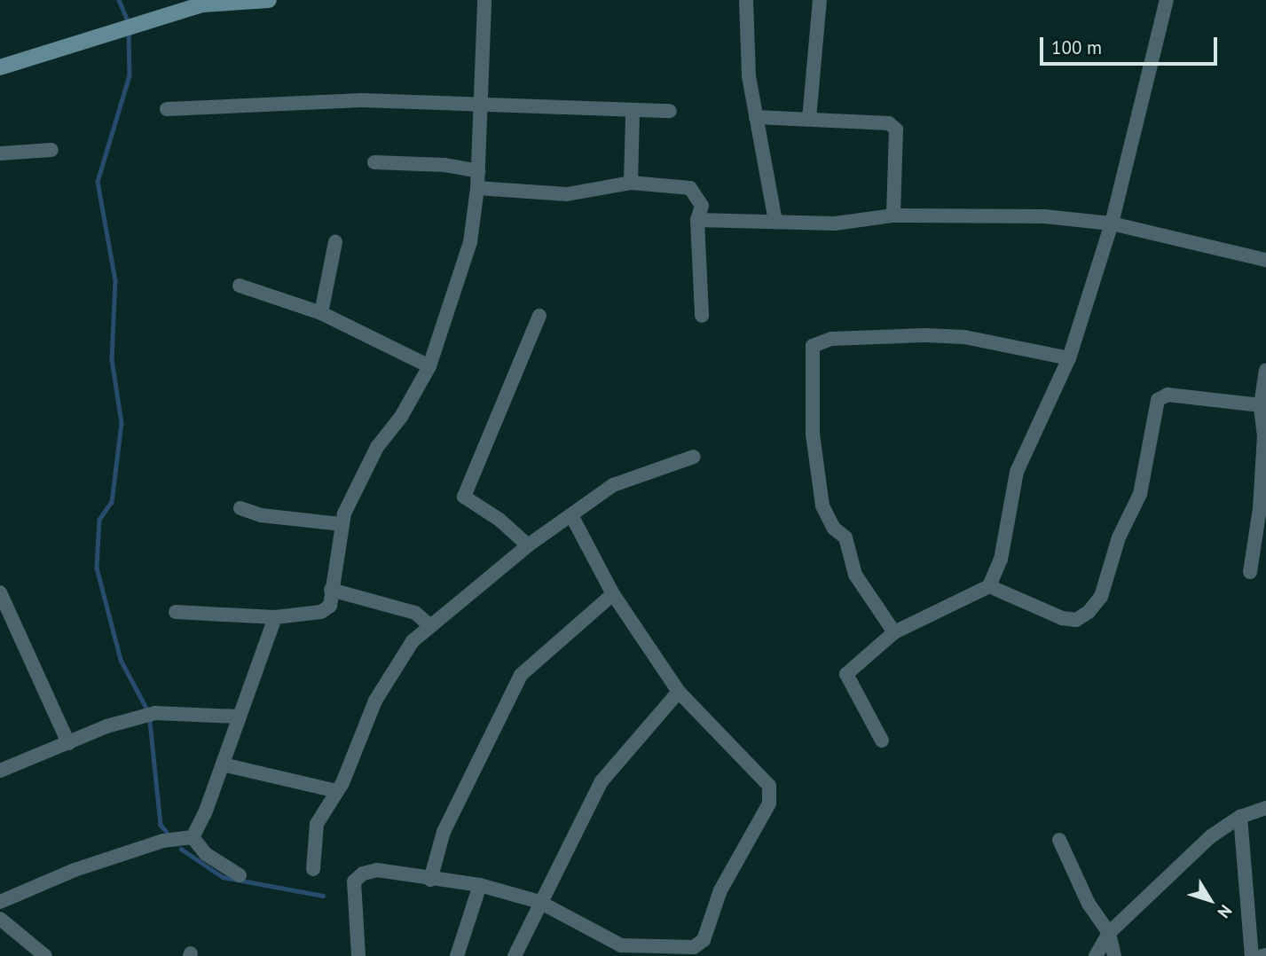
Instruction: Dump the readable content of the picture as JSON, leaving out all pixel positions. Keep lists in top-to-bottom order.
{
  "scale_bar": "100 m",
  "north": "bottom right"
}
